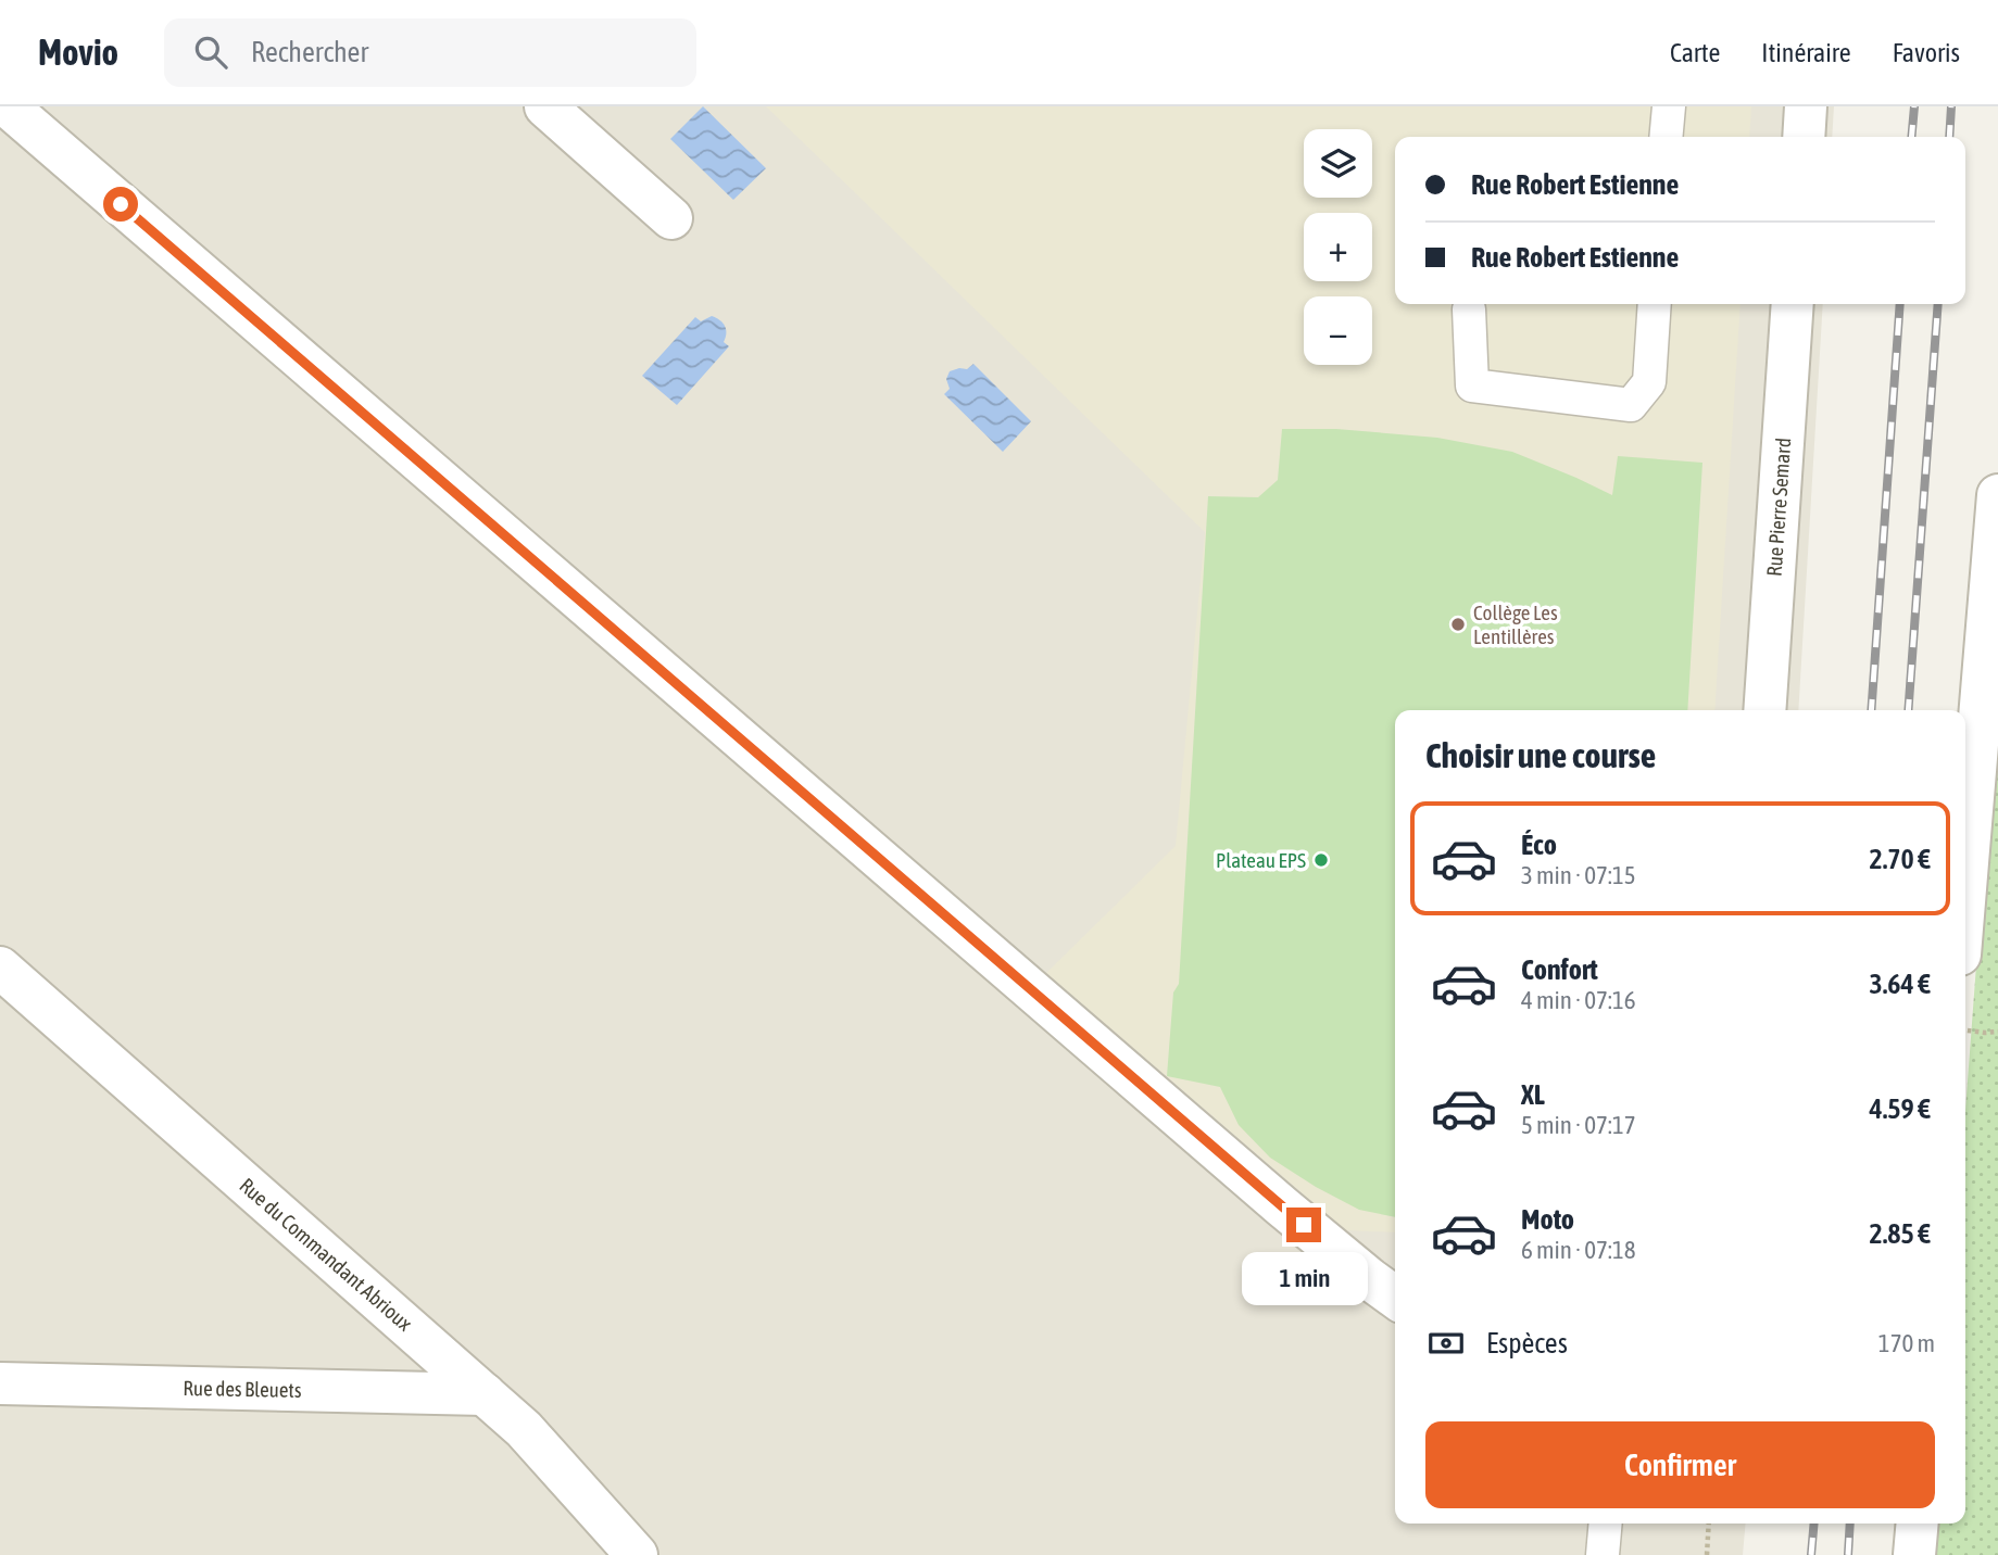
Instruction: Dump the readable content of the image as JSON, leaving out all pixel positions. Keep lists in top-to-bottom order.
{
  "streets": {
    "street": ["Rue Pierre Semard", "Rue du Commandant Abrioux", "Rue des Bleuets"]
  },
  "crossings": [
    ["Rue du Commandant Abrioux", "Rue des Bleuets"]
  ],
  "places": ["Collège Les Lentillères", "Plateau EPS"],
  "page": {
    "header": "Movio",
    "search": "Rechercher",
    "nav": ["Carte", "Itinéraire", "Favoris"],
    "map_buttons": ["+", "−"],
    "banner": ["Rue Robert Estienne", "Rue Robert Estienne"],
    "heading": "Choisir une course",
    "list": [
      {
        "name": "Éco",
        "note": "3 min · 07:15",
        "value": "2.70 €"
      },
      {
        "name": "Confort",
        "note": "4 min · 07:16",
        "value": "3.64 €"
      },
      {
        "name": "XL",
        "note": "5 min · 07:17",
        "value": "4.59 €"
      },
      {
        "name": "Moto",
        "note": "6 min · 07:18",
        "value": "2.85 €"
      }
    ],
    "bubble": "1 min",
    "pay": ["Espèces", "170 m"],
    "buttons": "Confirmer"
  }
}
